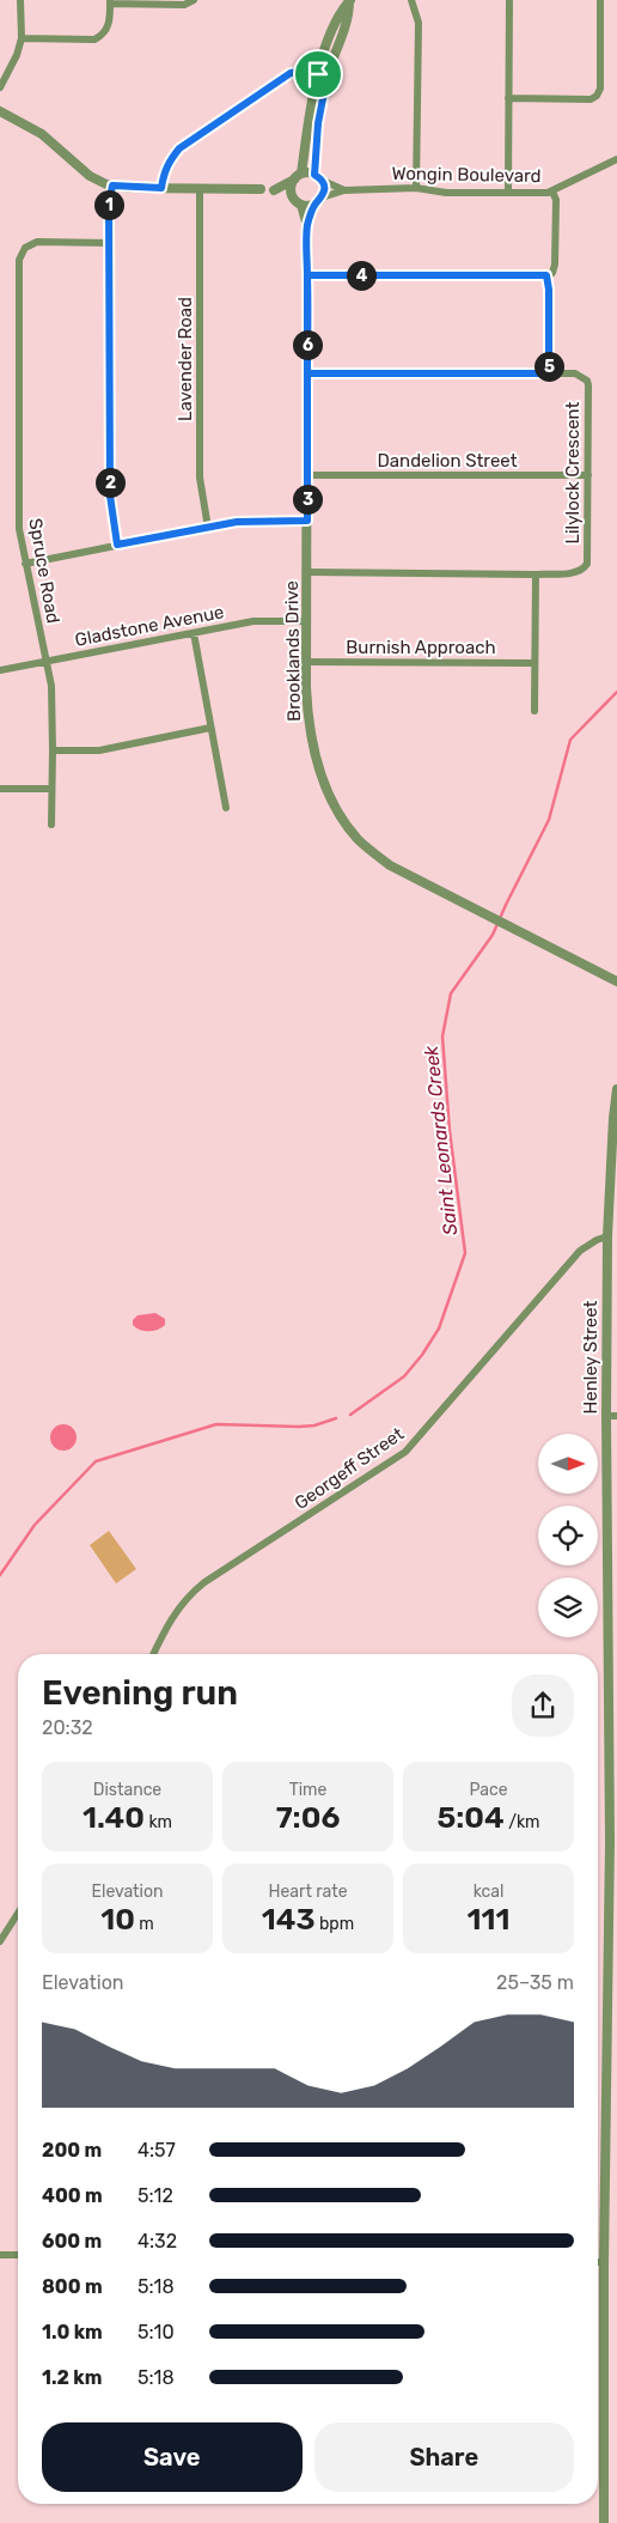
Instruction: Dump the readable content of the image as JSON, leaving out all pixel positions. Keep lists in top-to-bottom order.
{
  "streets": {
    "street": [
      "Wongin Boulevard",
      "Lavender Road",
      "Dandelion Street",
      "Lilylock Crescent",
      "Spruce Road",
      "Gladstone Avenue",
      "Burnish Approach",
      "Brooklands Drive",
      "Henley Street",
      "Georgeff Street"
    ]
  },
  "crossings": [
    ["Wongin Boulevard", "Brooklands Drive"],
    ["Dandelion Street", "Lilylock Crescent"],
    ["Dandelion Street", "Brooklands Drive"],
    ["Lilylock Crescent", "Brooklands Drive"],
    ["Spruce Road", "Gladstone Avenue"],
    ["Gladstone Avenue", "Brooklands Drive"],
    ["Burnish Approach", "Brooklands Drive"],
    ["Henley Street", "Georgeff Street"]
  ],
  "water": ["Saint Leonards Creek"],
  "north": "right",
  "page": {
    "pins": [
      "1",
      "4",
      "6",
      "5",
      "2",
      "3"
    ],
    "heading": ["Evening run", "20:32"],
    "stats": [
      ["Distance", "1.40 km"],
      ["Time", "7:06"],
      ["Pace", "5:04 /km"],
      ["Elevation", "10 m"],
      ["Heart rate", "143 bpm"],
      ["kcal", "111"]
    ],
    "chart": ["Elevation", "25–35 m"],
    "list": [
      {
        "name": "200 m",
        "note": "4:57"
      },
      {
        "name": "400 m",
        "note": "5:12"
      },
      {
        "name": "600 m",
        "note": "4:32"
      },
      {
        "name": "800 m",
        "note": "5:18"
      },
      {
        "name": "1.0 km",
        "note": "5:10"
      },
      {
        "name": "1.2 km",
        "note": "5:18"
      }
    ],
    "buttons": ["Save", "Share"]
  }
}
